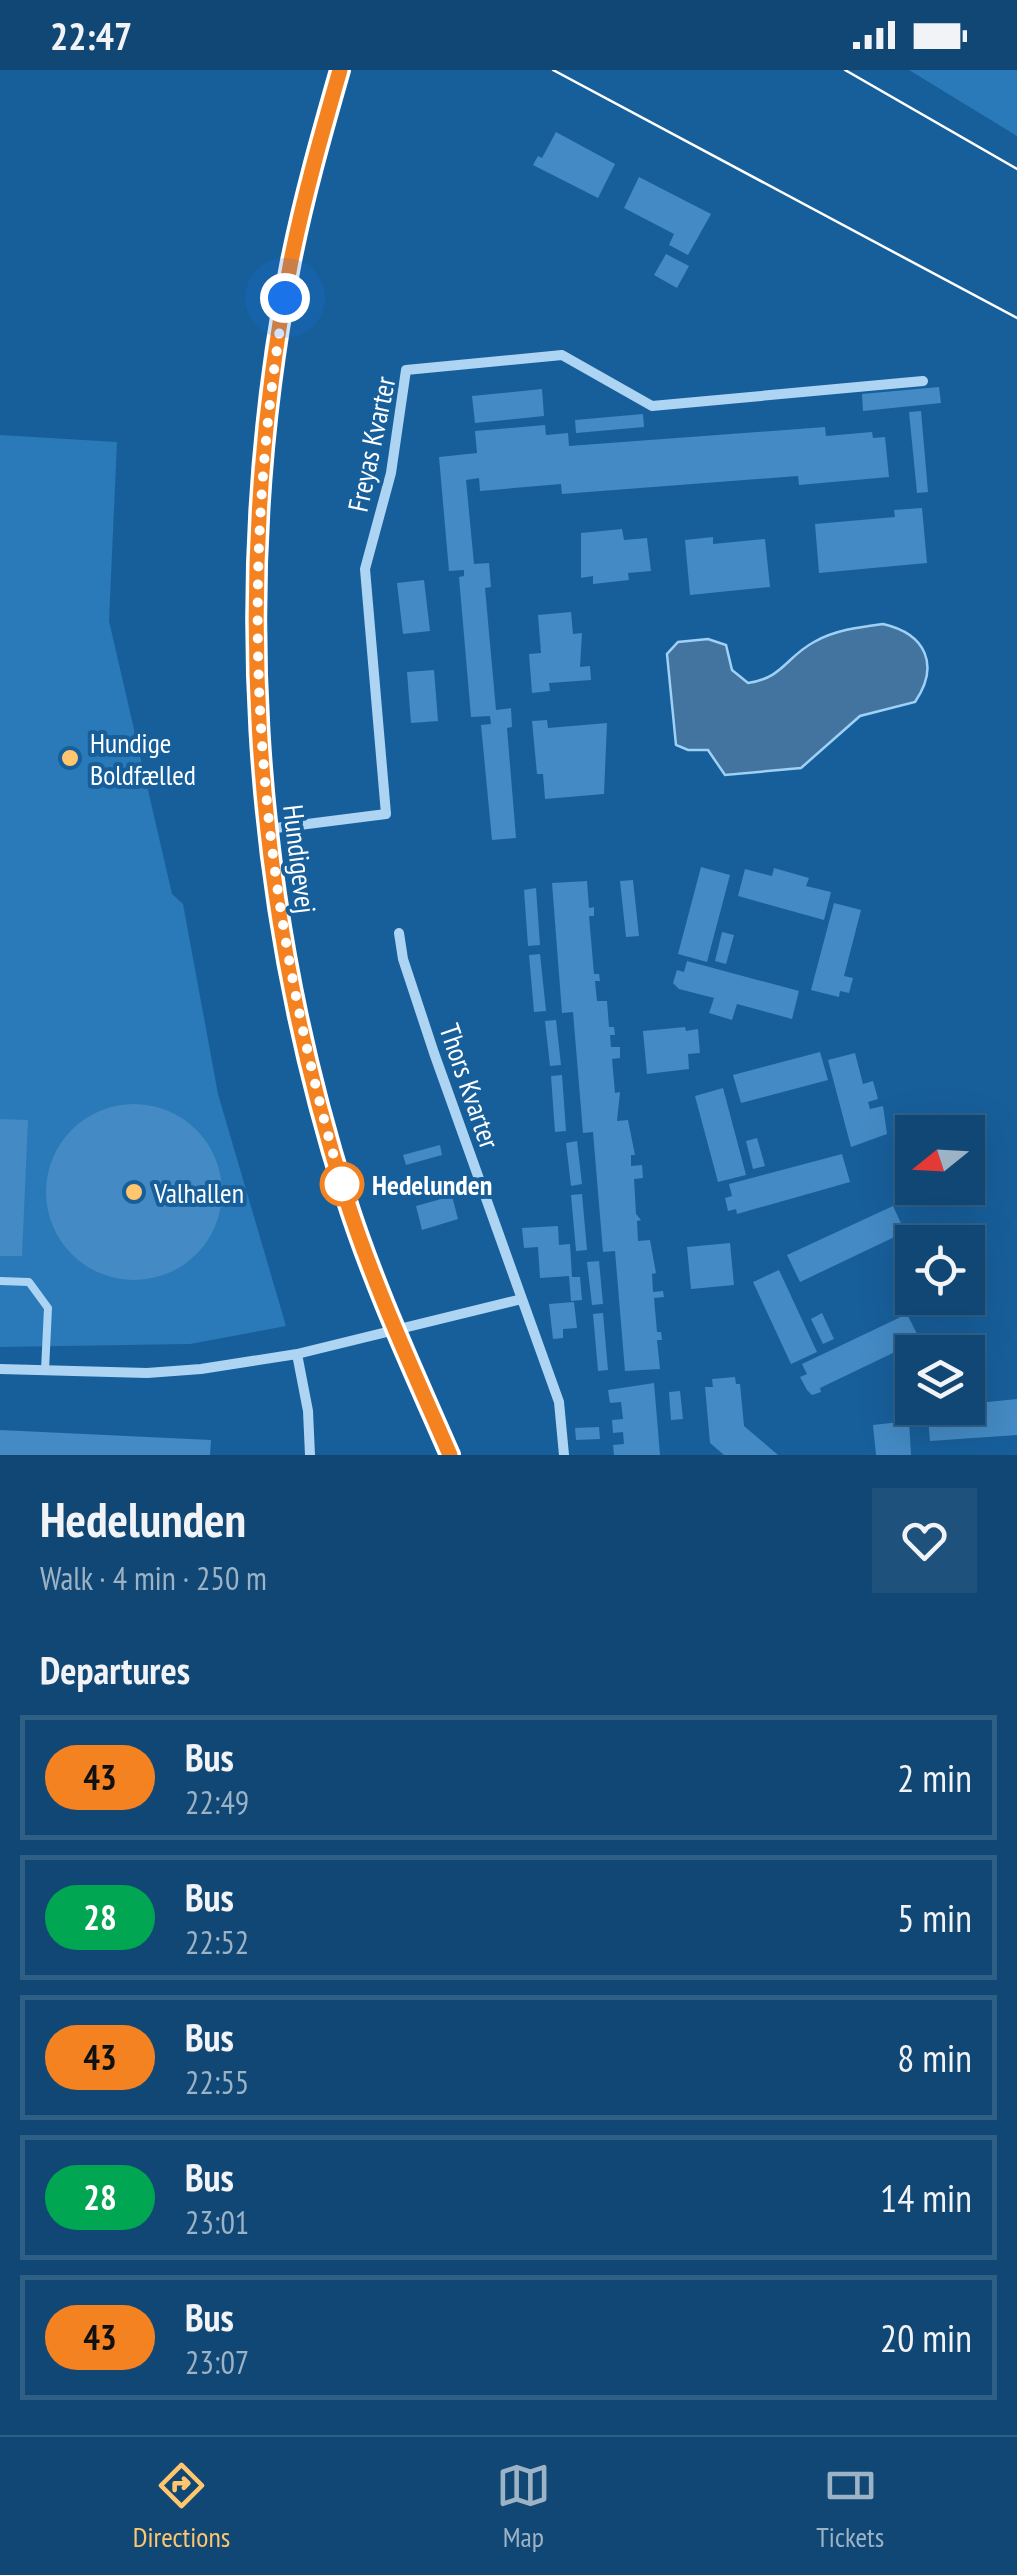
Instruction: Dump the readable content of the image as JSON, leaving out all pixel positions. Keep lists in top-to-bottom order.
{
  "streets": {
    "street": ["Freyas Kvarter", "Hundigevej", "Thors Kvarter"]
  },
  "crossings": [
    ["Freyas Kvarter", "Hundigevej"]
  ],
  "places": ["Hundige Boldfælled", "Hedelunden", "Valhallen"],
  "lines": ["bus line 43"],
  "north": "left",
  "page": {
    "status": "22:47",
    "heading": [
      ["Hedelunden", "Walk · 4 min · 250 m"],
      "Departures"
    ],
    "list": [
      {
        "mark": "43",
        "name": "Bus",
        "note": "22:49",
        "value": "2 min"
      },
      {
        "mark": "28",
        "name": "Bus",
        "note": "22:52",
        "value": "5 min"
      },
      {
        "mark": "43",
        "name": "Bus",
        "note": "22:55",
        "value": "8 min"
      },
      {
        "mark": "28",
        "name": "Bus",
        "note": "23:01",
        "value": "14 min"
      },
      {
        "mark": "43",
        "name": "Bus",
        "note": "23:07",
        "value": "20 min"
      }
    ],
    "tabs": ["Directions", "Map", "Tickets"]
  }
}
